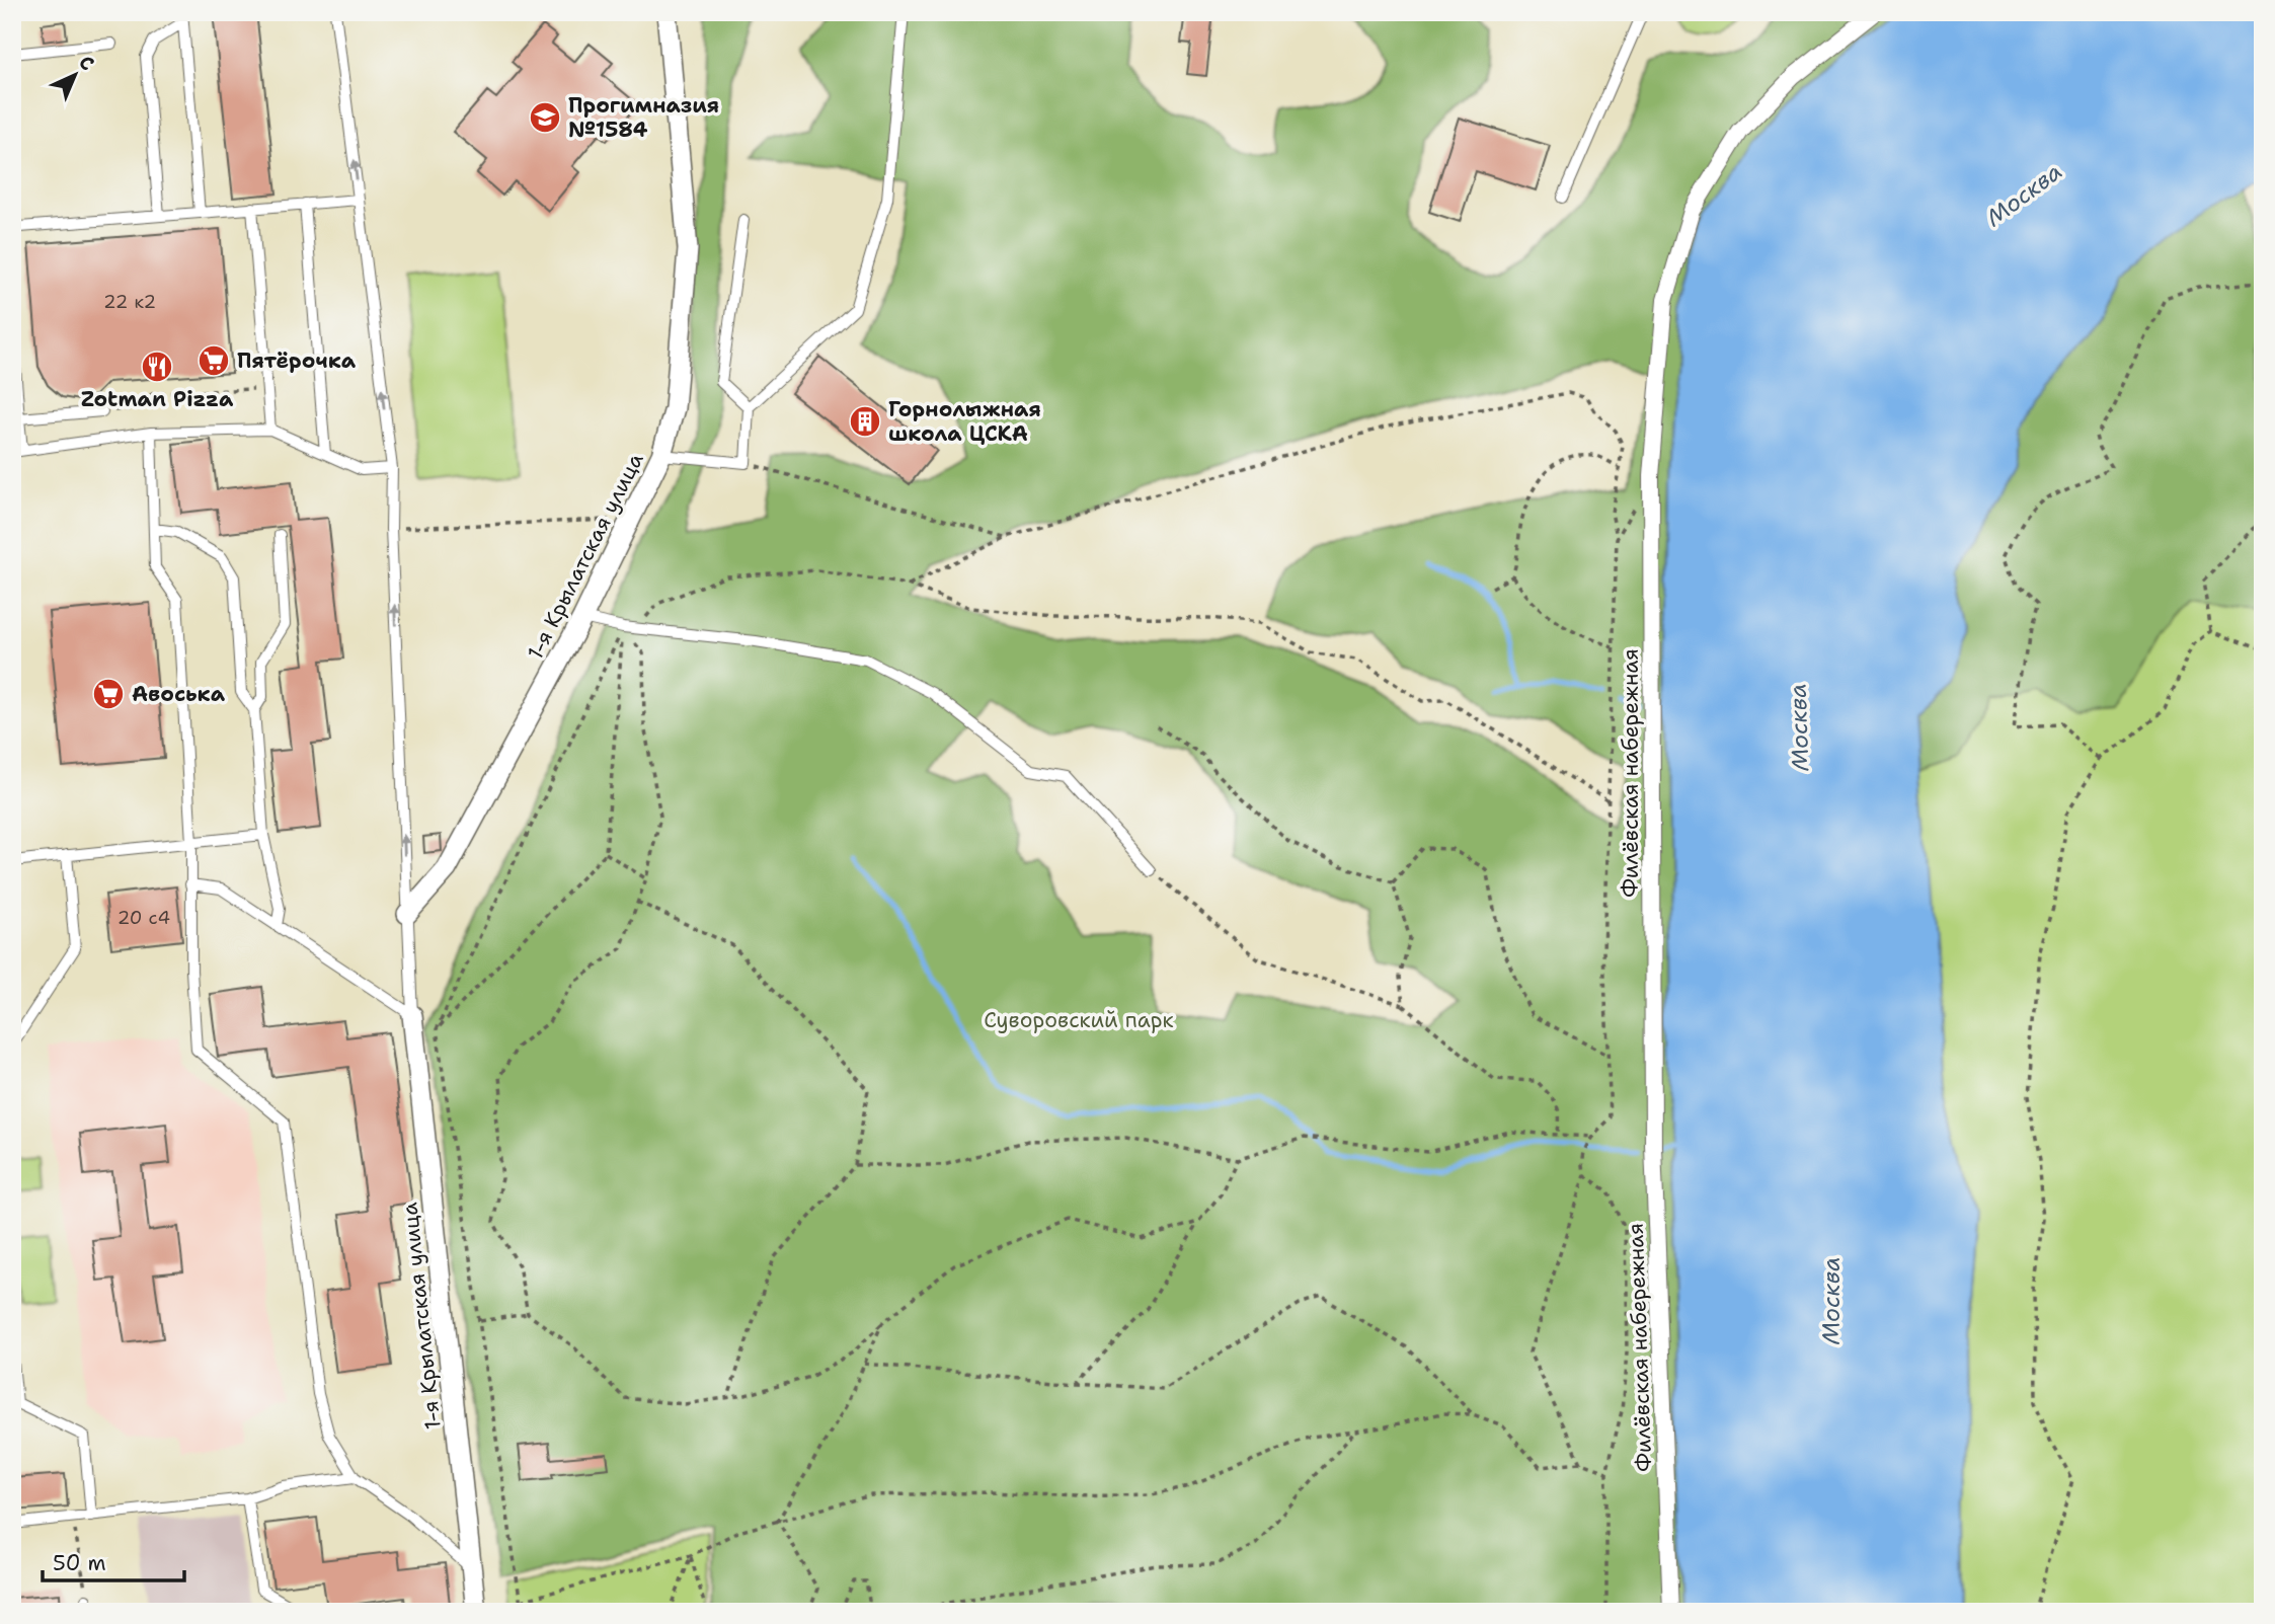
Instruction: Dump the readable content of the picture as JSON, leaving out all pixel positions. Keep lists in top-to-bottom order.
{
  "streets": {
    "street": ["1-я Крылатская улица", "Филёвская набережная"]
  },
  "water": ["Москва"],
  "parks": ["Суворовский парк"],
  "places": {
    "school or university": ["Прогимназия №1584"],
    "supermarket": ["Пятёрочка", "Авоська"],
    "restaurant": ["Zotman Pizza"],
    "building": ["Горнолыжная школа ЦСКА"]
  },
  "house_numbers": ["22 к2", "20 с4"],
  "scale_bar": "50 m",
  "north": "top right"
}
